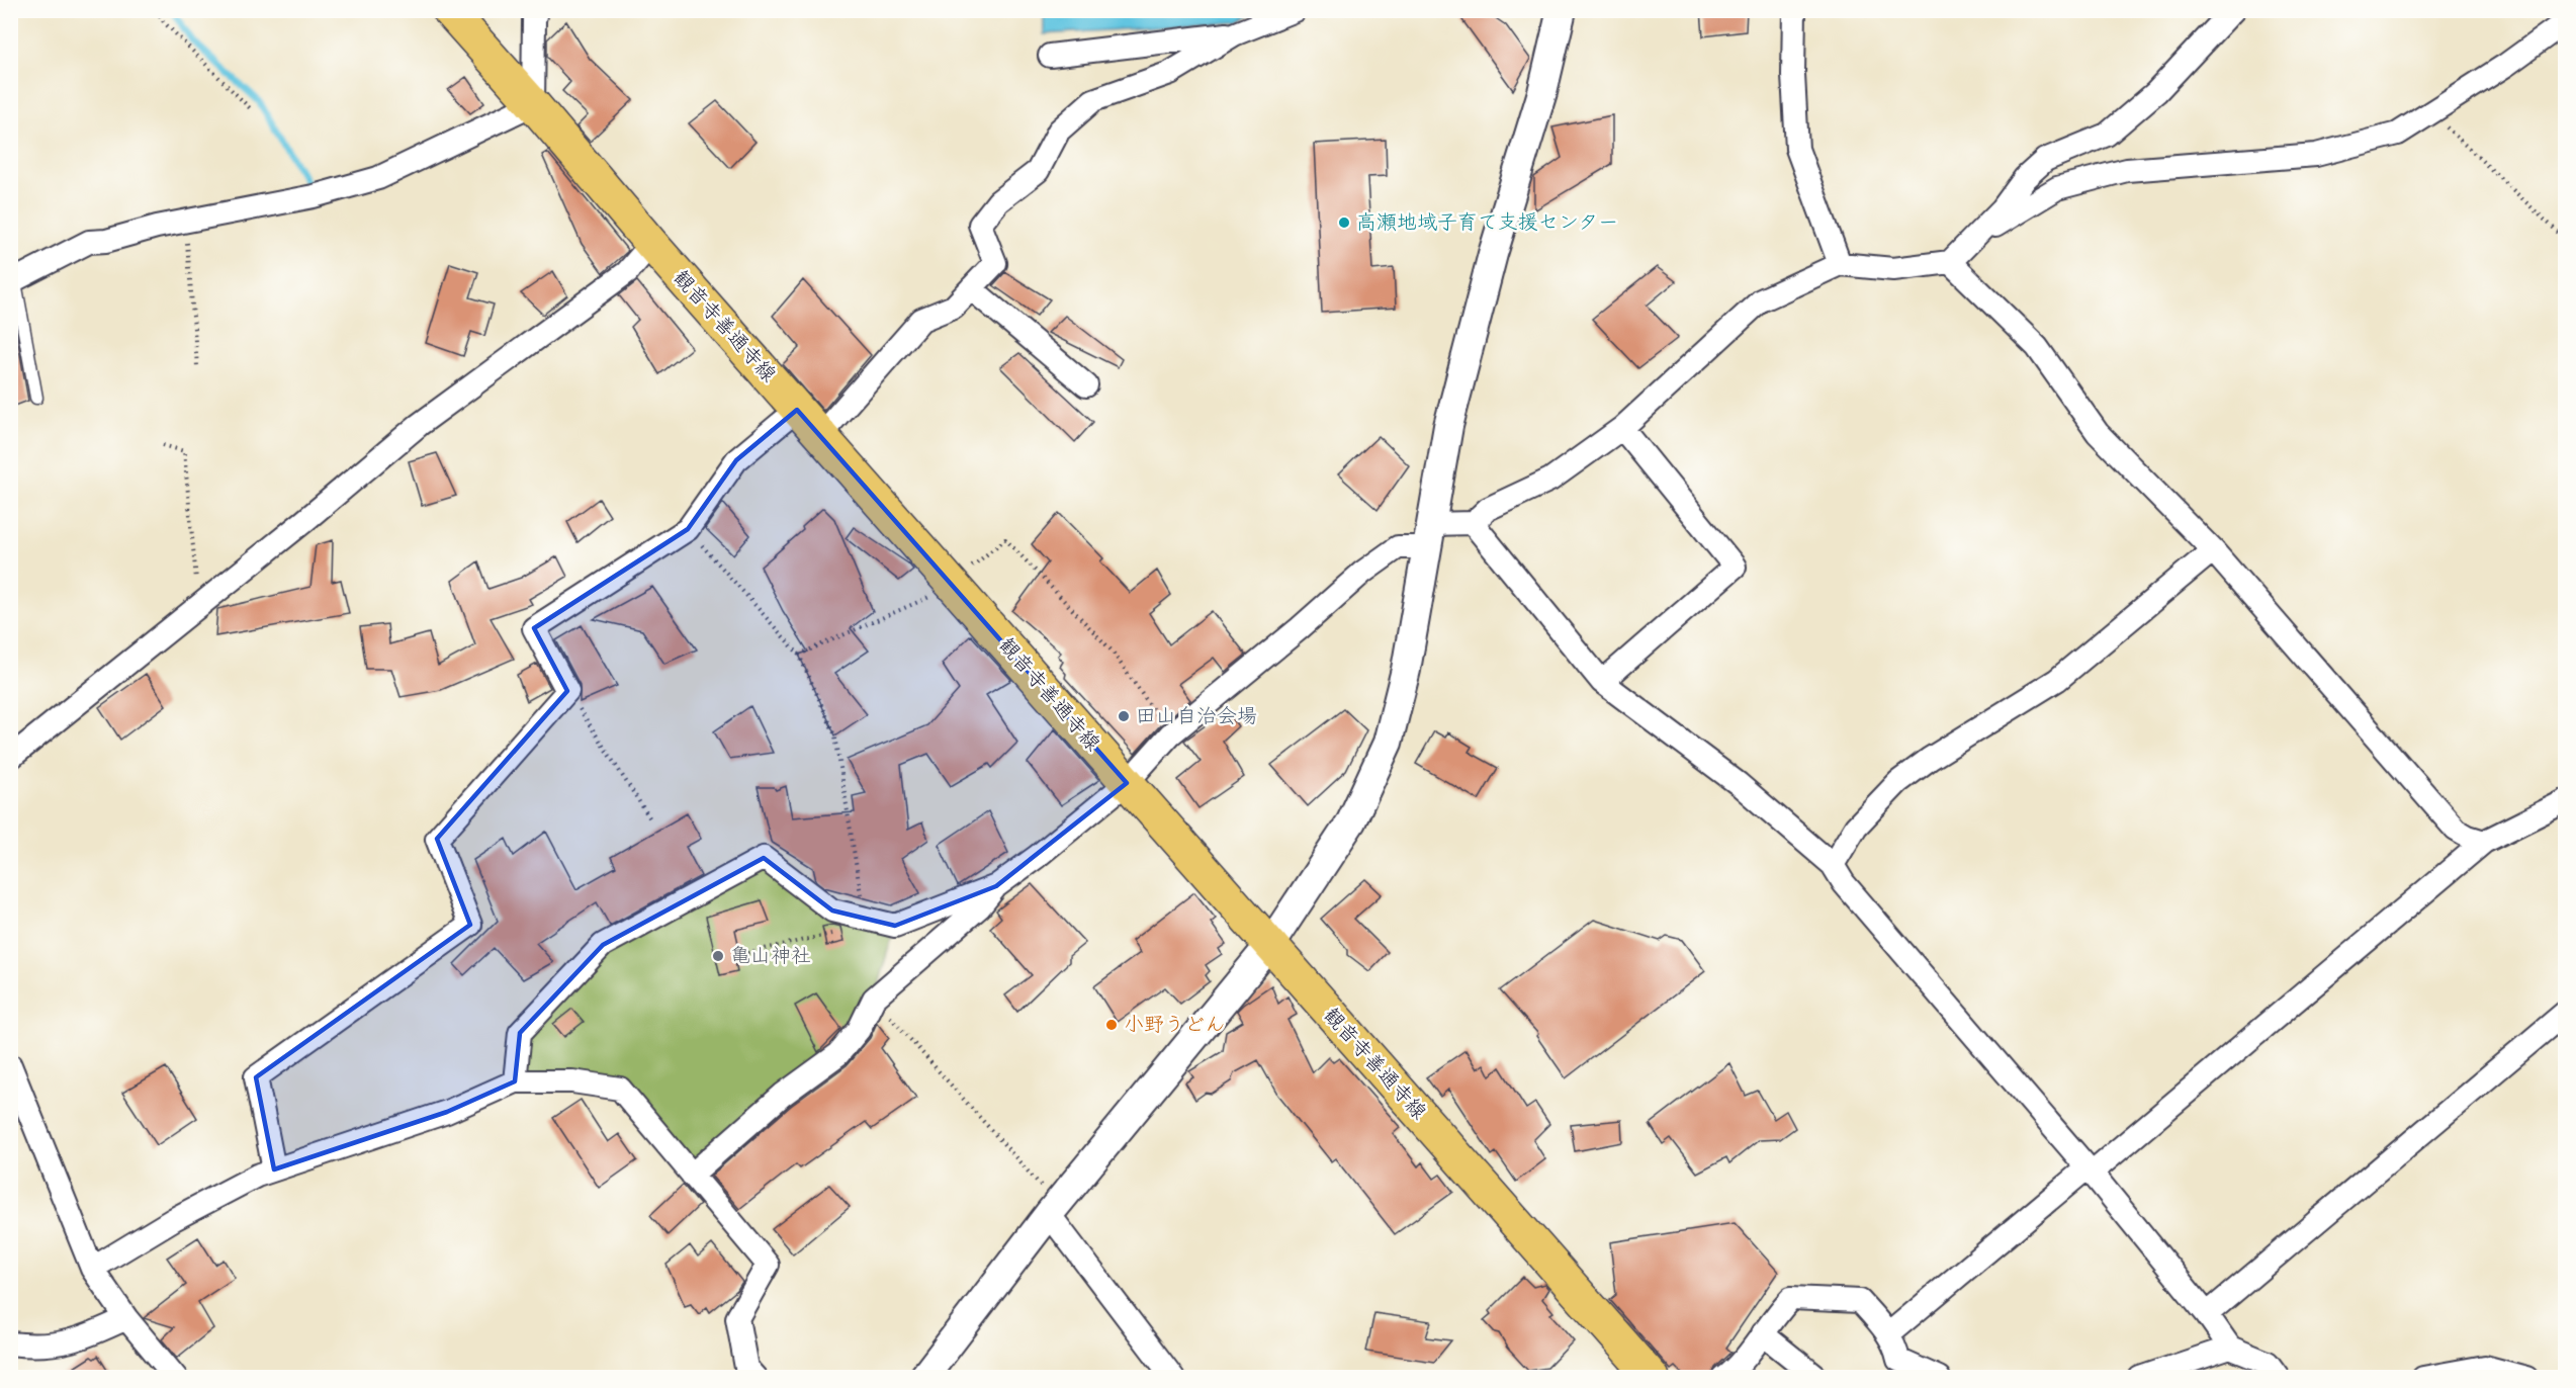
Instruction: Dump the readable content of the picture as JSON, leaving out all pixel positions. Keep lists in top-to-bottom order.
{
  "streets": {
    "main road": ["観音寺善通寺線"]
  },
  "places": [
    "高瀬地域子育て支援センター",
    "田山自治会場",
    "亀山神社",
    "小野うどん"
  ]
}
